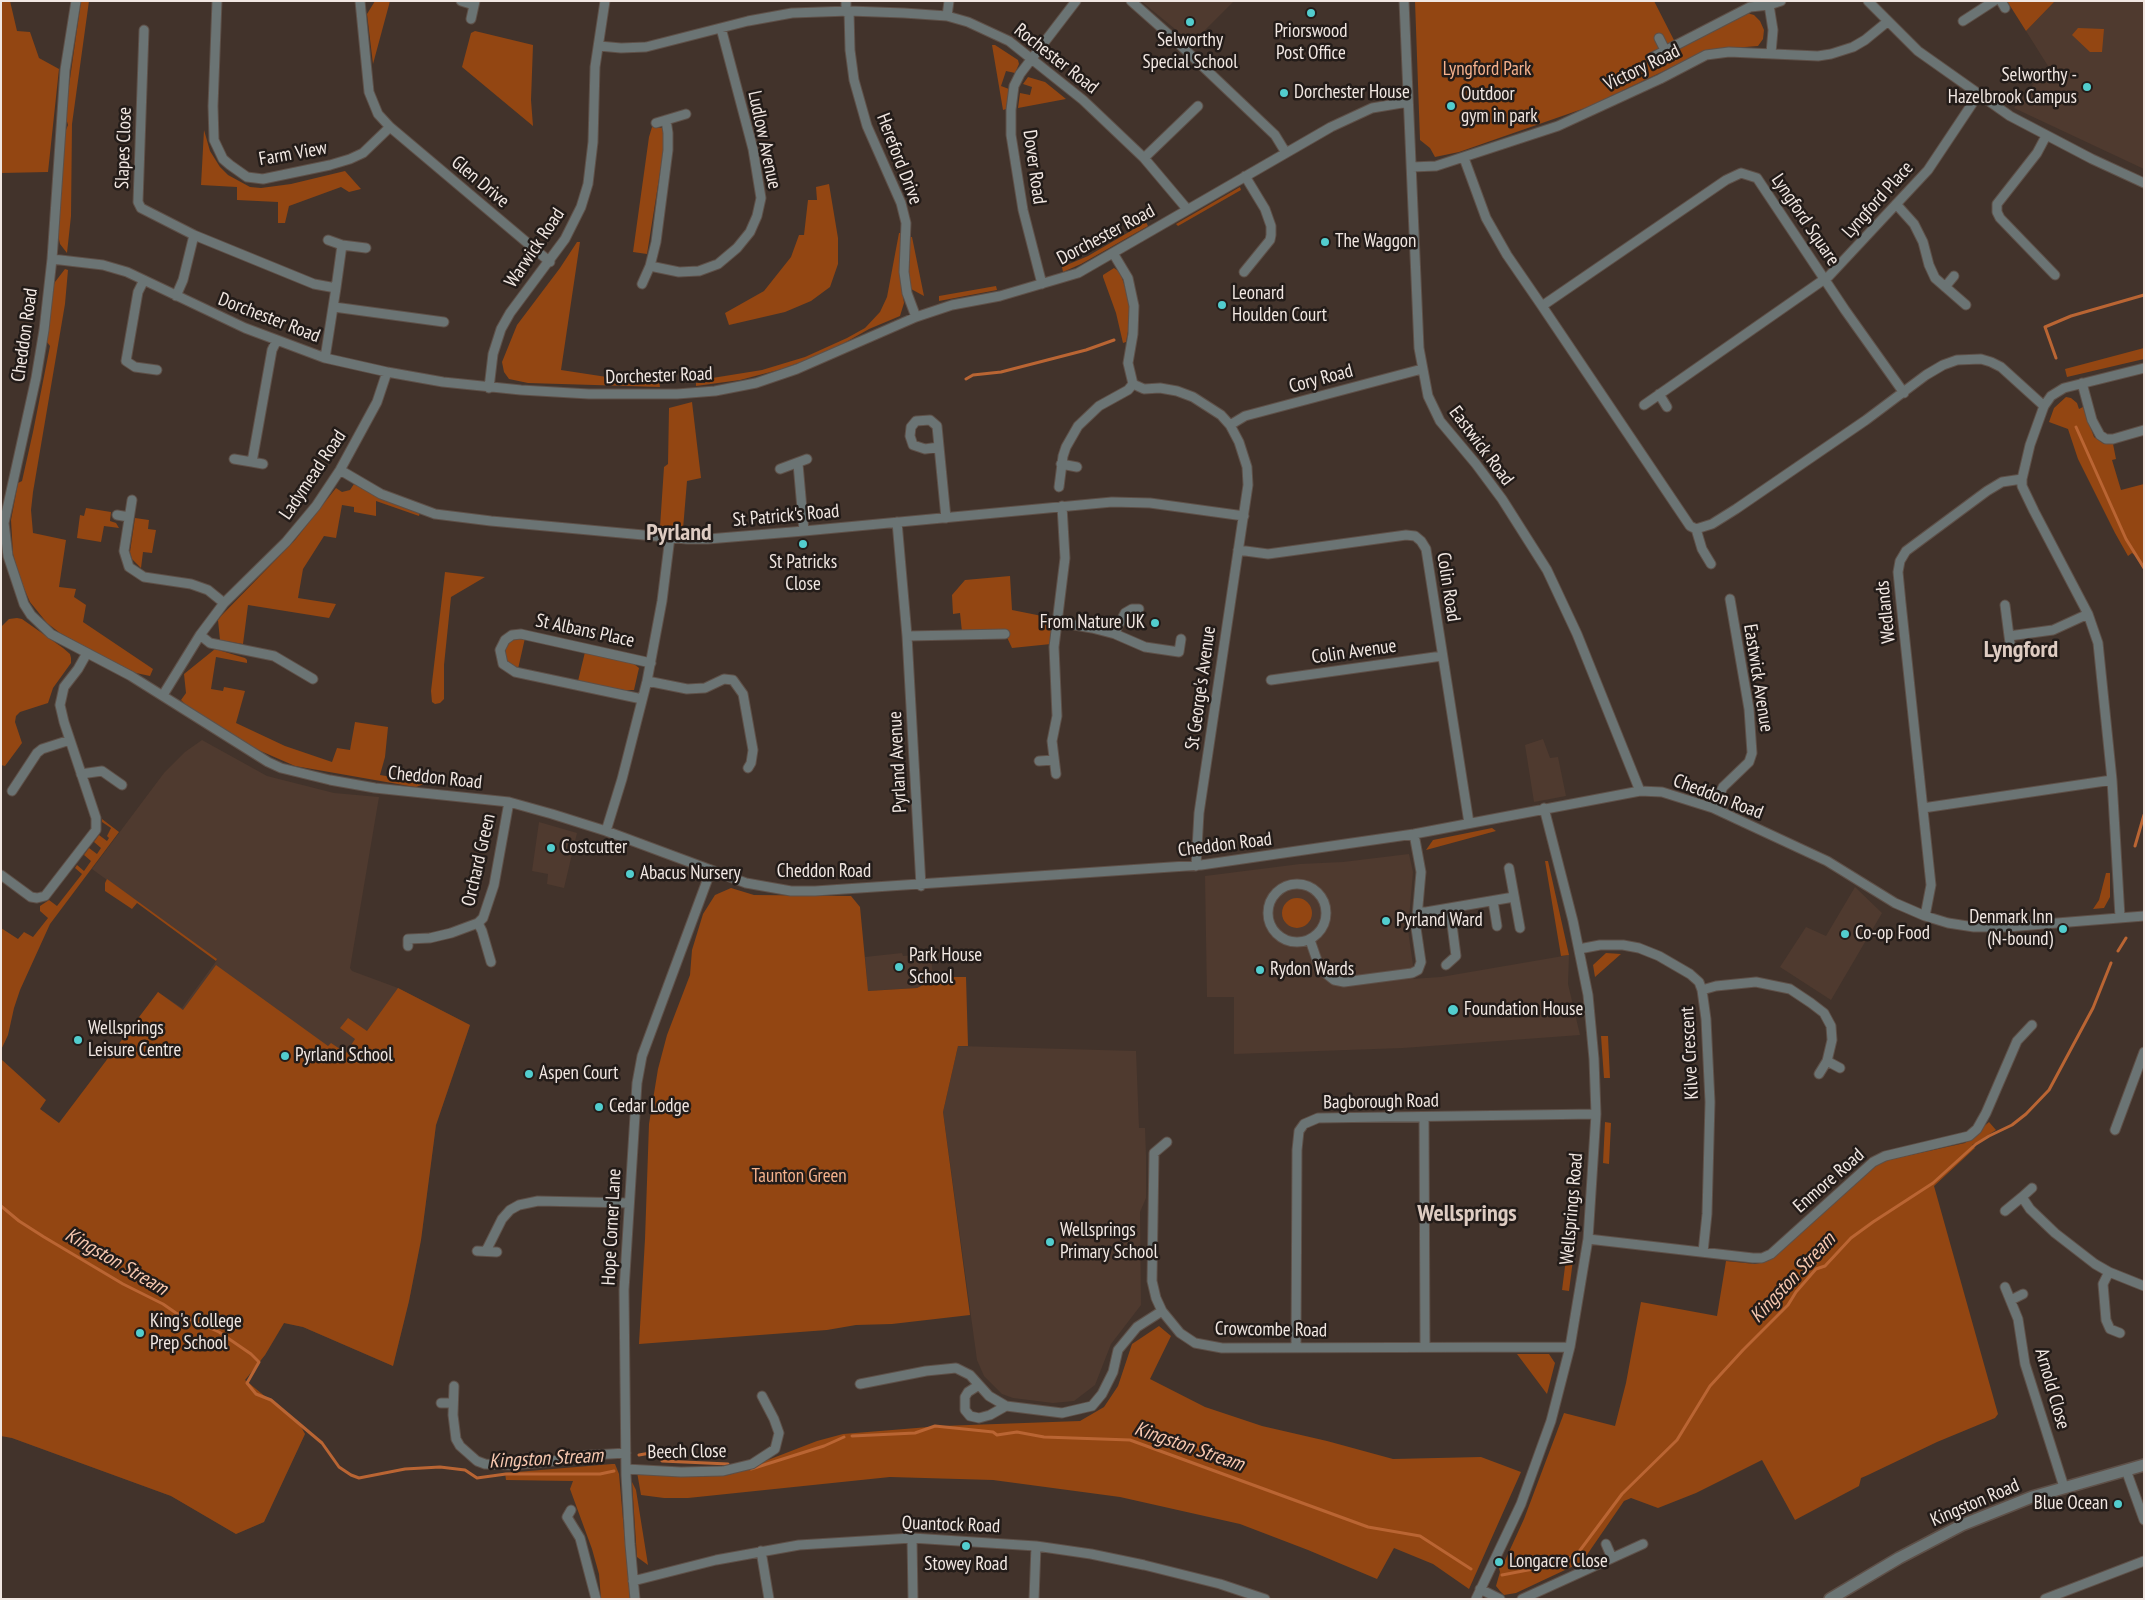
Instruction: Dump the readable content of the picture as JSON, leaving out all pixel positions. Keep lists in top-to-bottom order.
{
  "streets": {
    "street": [
      "Rochester Road",
      "Victory Road",
      "Ludlow Avenue",
      "Slapes Close",
      "Farm View",
      "Hereford Drive",
      "Dover Road",
      "Glen Drive",
      "Lyngford Place",
      "Lyngford Square",
      "Dorchester Road",
      "Warwick Road",
      "Cheddon Road",
      "Cory Road",
      "Eastwick Road",
      "Ladymead Road",
      "St Patrick's Road",
      "Colin Road",
      "Wedlands",
      "St Albans Place",
      "Colin Avenue",
      "Eastwick Avenue",
      "St George's Avenue",
      "Pyrland Avenue",
      "Orchard Green",
      "Kilve Crescent",
      "Bagborough Road",
      "Enmore Road",
      "Wellsprings Road",
      "Hope Corner Lane",
      "Crowcombe Road",
      "Arnold Close",
      "Beech Close",
      "Kingston Road",
      "Quantock Road"
    ]
  },
  "crossings": [
    ["Rochester Road", "Ludlow Avenue"],
    ["Rochester Road", "Hereford Drive"],
    ["Rochester Road", "Dover Road"],
    ["Rochester Road", "Dorchester Road"],
    ["Rochester Road", "Warwick Road"],
    ["Victory Road", "Eastwick Road"],
    ["Farm View", "Glen Drive"],
    ["Hereford Drive", "Dorchester Road"],
    ["Dover Road", "Dorchester Road"],
    ["Glen Drive", "Warwick Road"],
    ["Lyngford Place", "Lyngford Square"],
    ["Dorchester Road", "Warwick Road"],
    ["Dorchester Road", "Cheddon Road"],
    ["Dorchester Road", "Eastwick Road"],
    ["Dorchester Road", "Ladymead Road"],
    ["Cheddon Road", "Eastwick Road"],
    ["Cheddon Road", "Ladymead Road"],
    ["Cheddon Road", "Colin Road"],
    ["Cheddon Road", "Wedlands"],
    ["Cheddon Road", "St Albans Place"],
    ["Cheddon Road", "Eastwick Avenue"],
    ["Cheddon Road", "St George's Avenue"],
    ["Cheddon Road", "Pyrland Avenue"],
    ["Cheddon Road", "Orchard Green"],
    ["Cheddon Road", "Wellsprings Road"],
    ["Cheddon Road", "Hope Corner Lane"],
    ["Cory Road", "Eastwick Road"],
    ["Cory Road", "St George's Avenue"],
    ["Ladymead Road", "St Patrick's Road"],
    ["St Patrick's Road", "St Albans Place"],
    ["St Patrick's Road", "St George's Avenue"],
    ["St Patrick's Road", "Pyrland Avenue"],
    ["Colin Road", "Colin Avenue"],
    ["Colin Road", "St George's Avenue"],
    ["Kilve Crescent", "Enmore Road"],
    ["Kilve Crescent", "Wellsprings Road"],
    ["Bagborough Road", "Wellsprings Road"],
    ["Bagborough Road", "Crowcombe Road"],
    ["Enmore Road", "Wellsprings Road"],
    ["Wellsprings Road", "Crowcombe Road"],
    ["Hope Corner Lane", "Beech Close"],
    ["Hope Corner Lane", "Quantock Road"],
    ["Arnold Close", "Kingston Road"]
  ],
  "districts": ["Pyrland", "Lyngford", "Wellsprings"],
  "water": ["Kingston Stream"],
  "parks": ["Lyngford Park", "Taunton Green"],
  "places": [
    "Priorswood Post Office",
    "Selworthy Special School",
    "Selworthy - Hazelbrook Campus",
    "Dorchester House",
    "Outdoor gym in park",
    "The Waggon",
    "Leonard Houlden Court",
    "St Patricks Close",
    "From Nature UK",
    "Costcutter",
    "Abacus Nursery",
    "Pyrland Ward",
    "Denmark Inn (N-bound)",
    "Co-op Food",
    "Park House School",
    "Rydon Wards",
    "Foundation House",
    "Wellsprings Leisure Centre",
    "Pyrland School",
    "Aspen Court",
    "Cedar Lodge",
    "Wellsprings Primary School",
    "King's College Prep School",
    "Blue Ocean",
    "Stowey Road",
    "Longacre Close"
  ]
}
